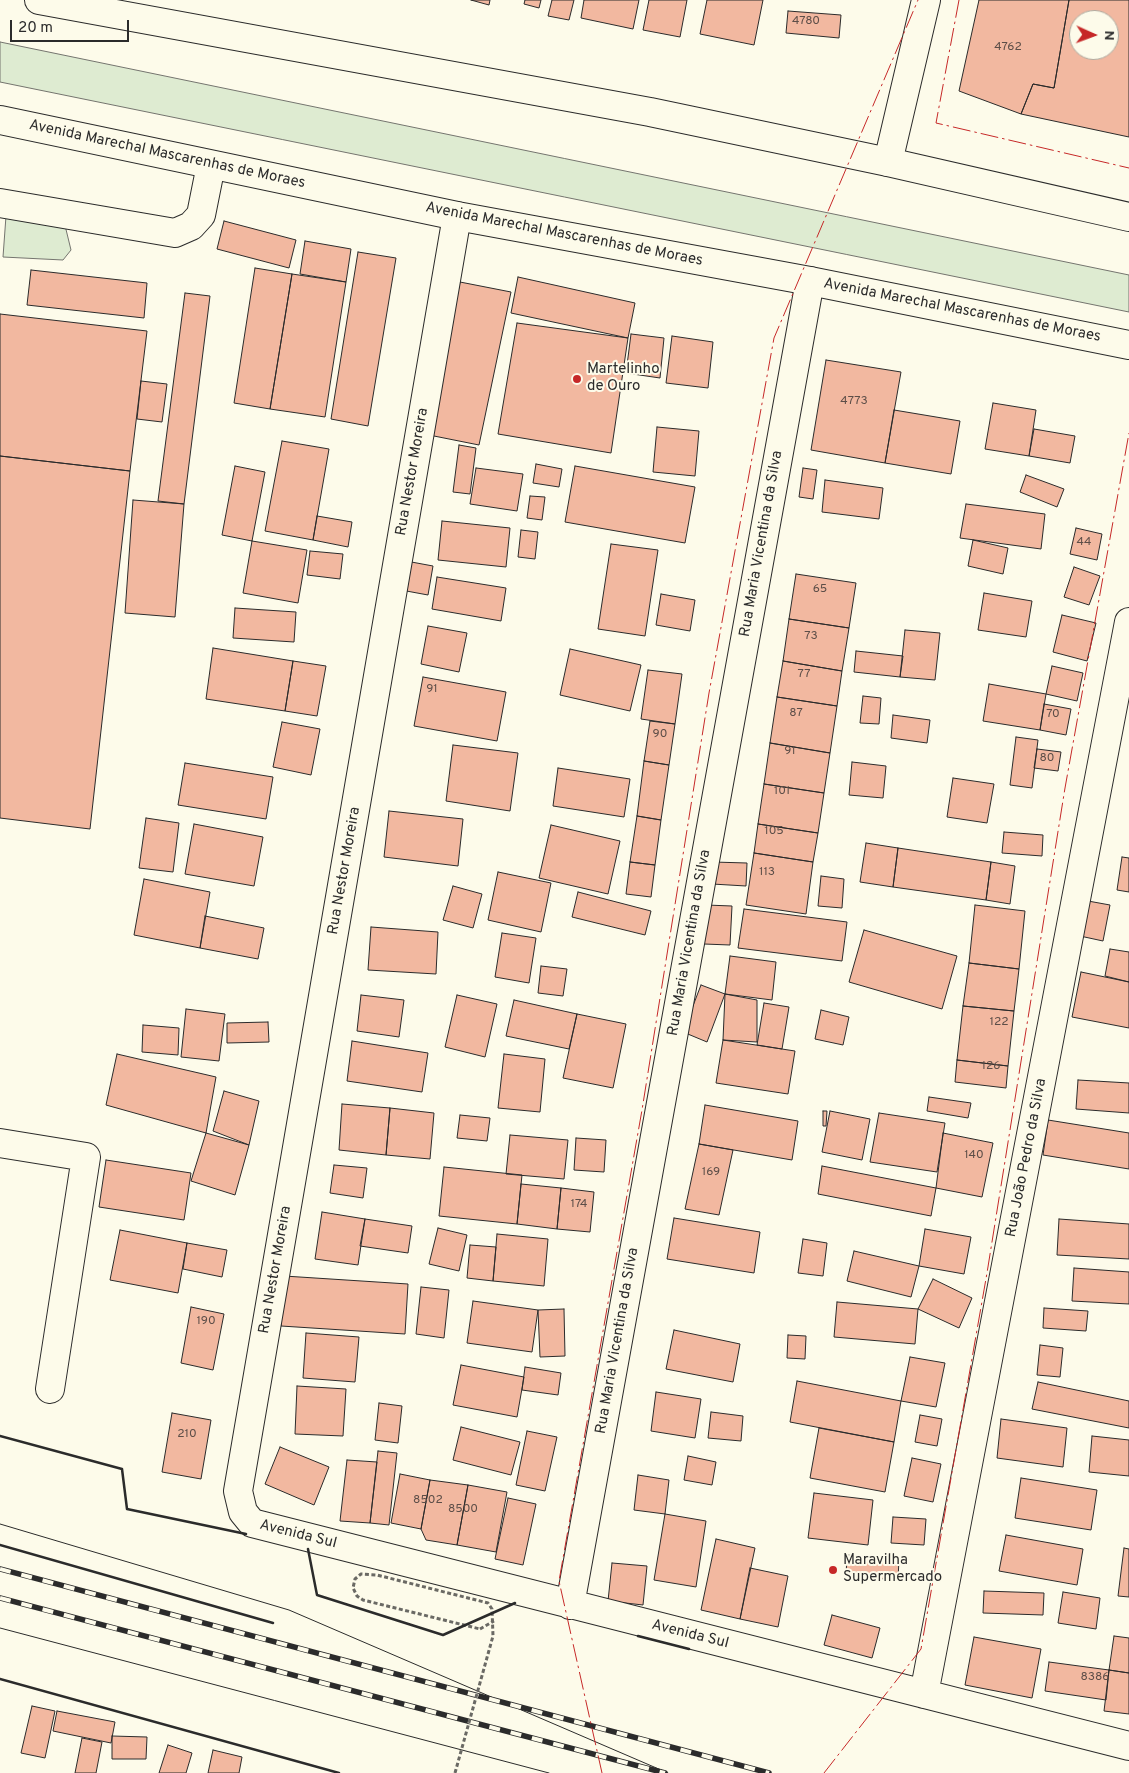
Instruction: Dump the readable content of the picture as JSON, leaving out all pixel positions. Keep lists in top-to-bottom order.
{
  "streets": {
    "main road": [
      "Avenida Marechal Mascarenhas de Moraes",
      "Rua Nestor Moreira",
      "Rua Maria Vicentina da Silva",
      "Rua João Pedro da Silva",
      "Avenida Sul"
    ]
  },
  "crossings": [
    ["Avenida Marechal Mascarenhas de Moraes", "Rua Nestor Moreira"],
    ["Avenida Marechal Mascarenhas de Moraes", "Rua Maria Vicentina da Silva"],
    ["Rua Nestor Moreira", "Avenida Sul"],
    ["Rua Maria Vicentina da Silva", "Avenida Sul"],
    ["Rua João Pedro da Silva", "Avenida Sul"]
  ],
  "places": ["Martelinho de Ouro", "Maravilha Supermercado"],
  "house_numbers": [
    "4780",
    "4762",
    "4773",
    "44",
    "65",
    "73",
    "77",
    "91",
    "87",
    "70",
    "90",
    "91",
    "80",
    "101",
    "105",
    "113",
    "122",
    "126",
    "140",
    "169",
    "174",
    "190",
    "210",
    "8502",
    "8500",
    "8386"
  ],
  "scale_bar": "20 m",
  "north": "right"
}
